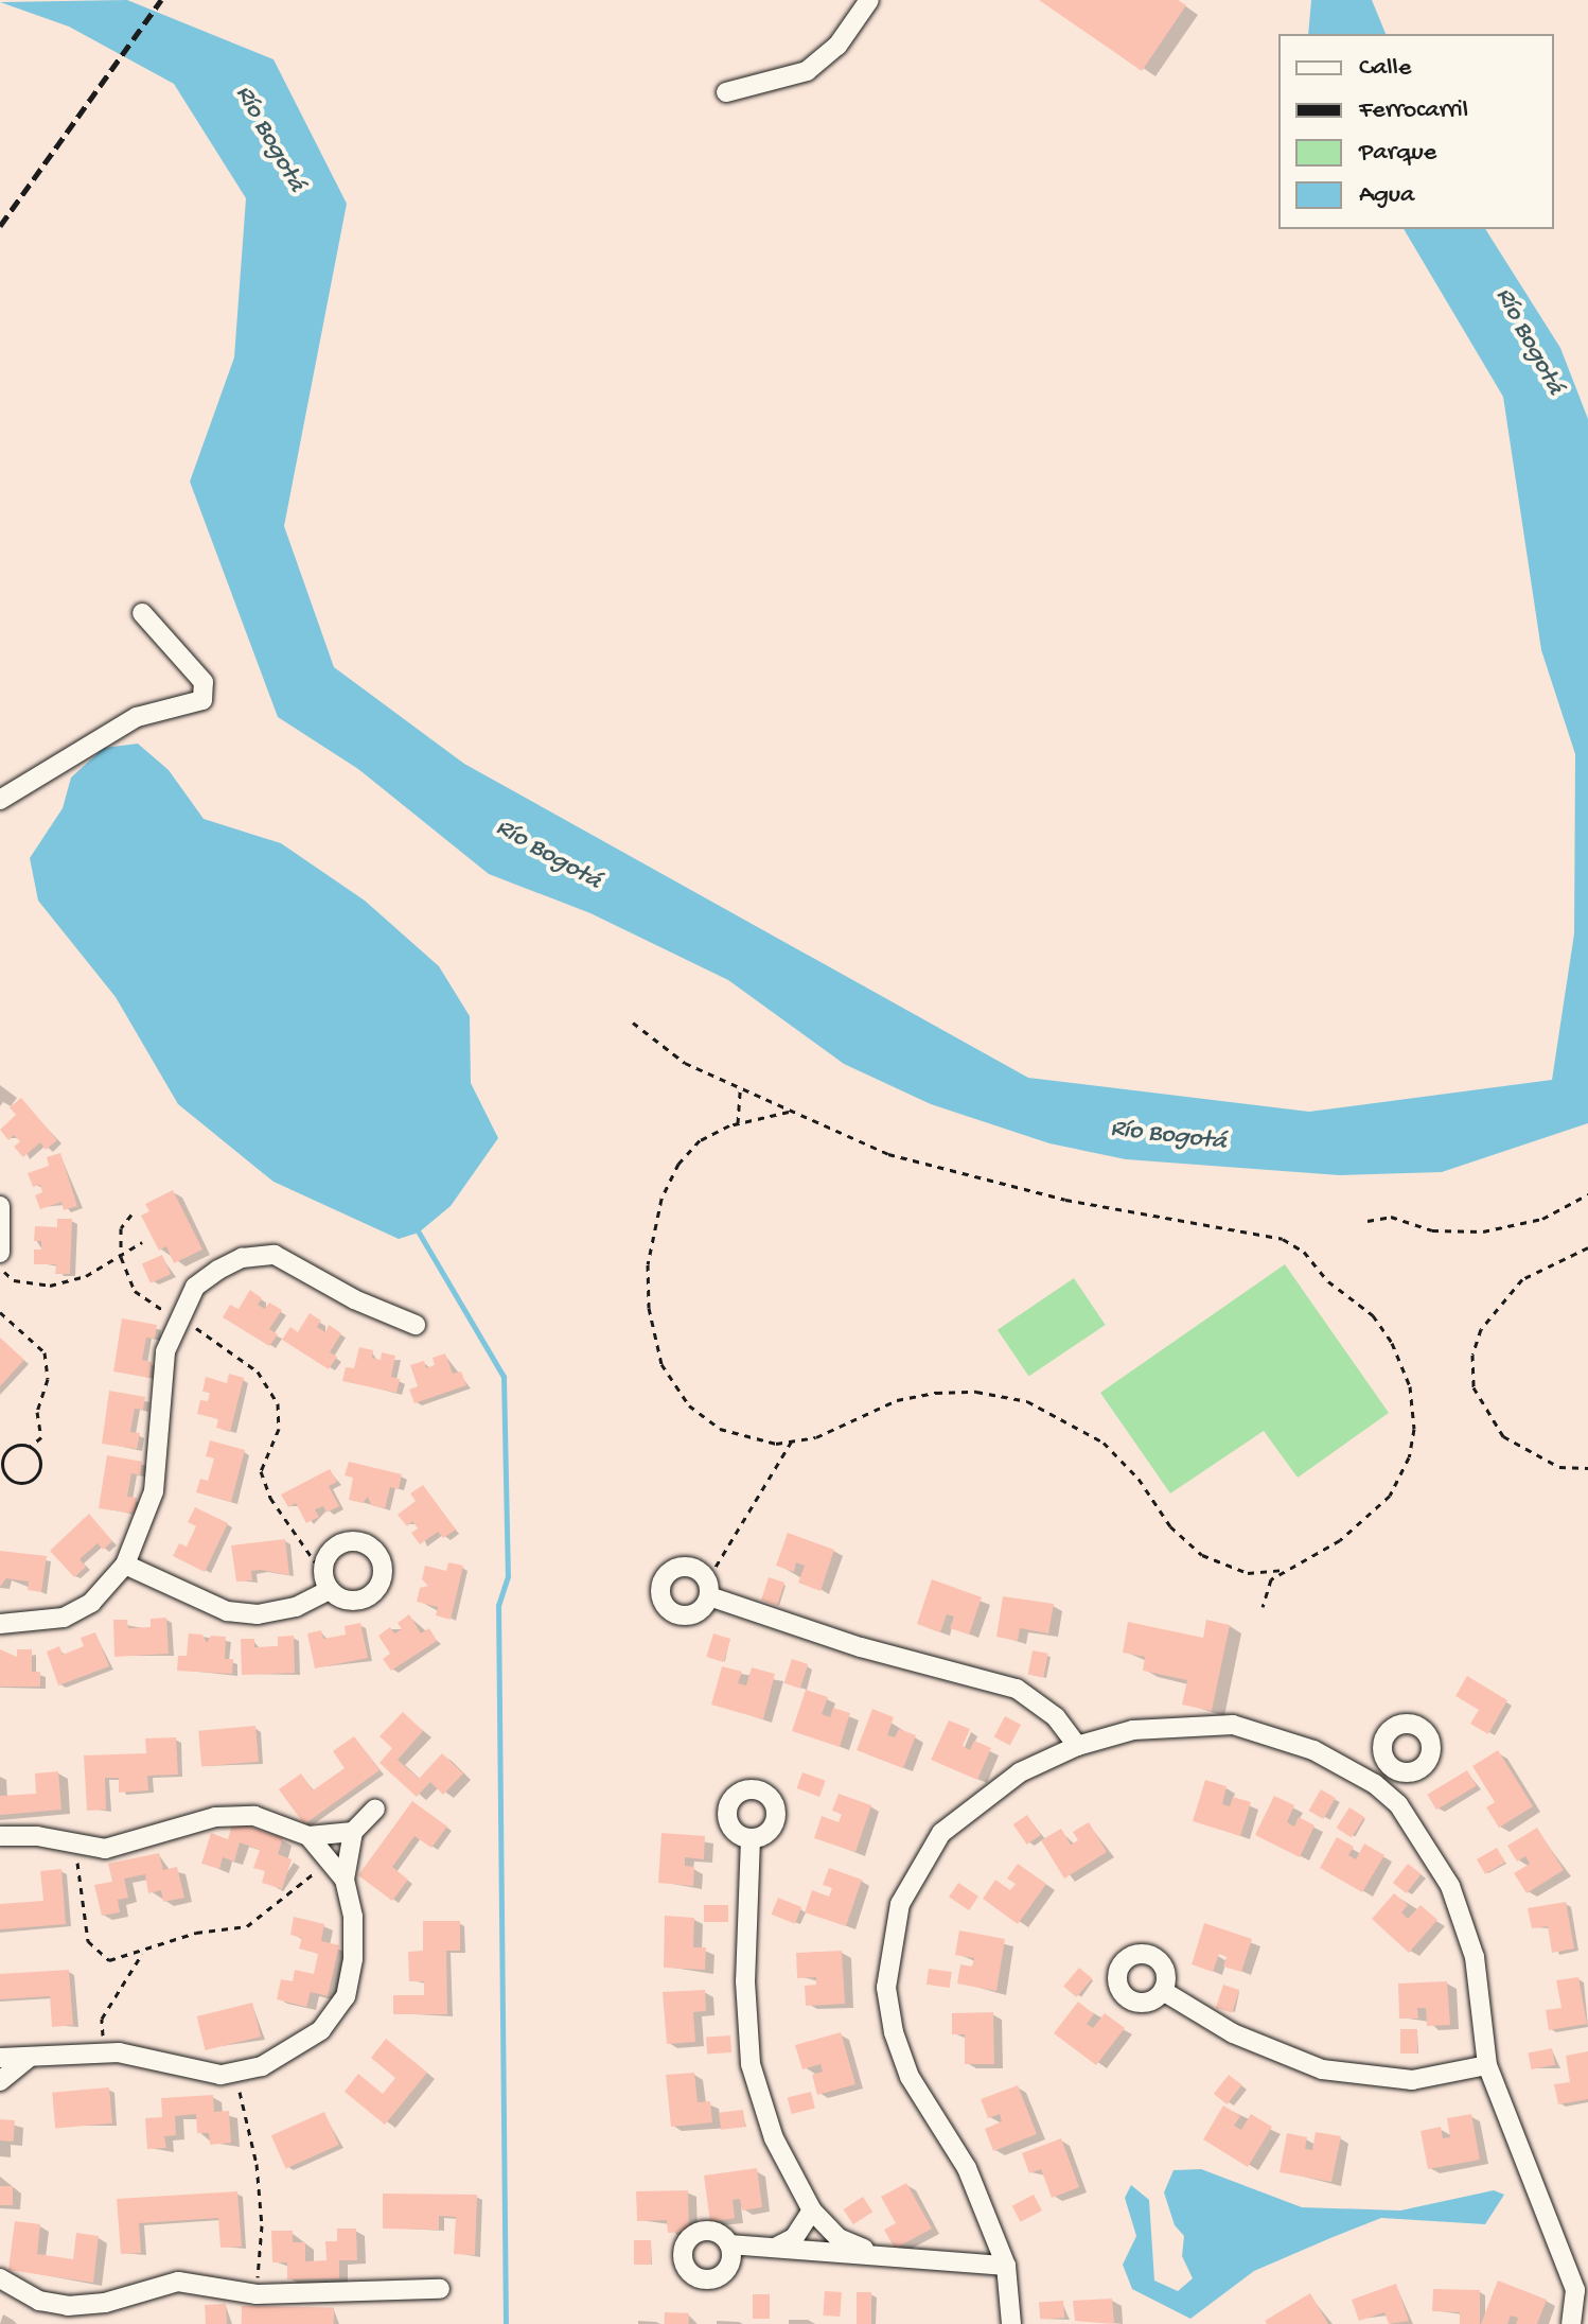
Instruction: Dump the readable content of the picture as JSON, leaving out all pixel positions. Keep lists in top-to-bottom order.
{
  "water": ["Río Bogotá"],
  "legend": [
    "Calle",
    "Ferrocarril",
    "Parque",
    "Agua"
  ]
}
